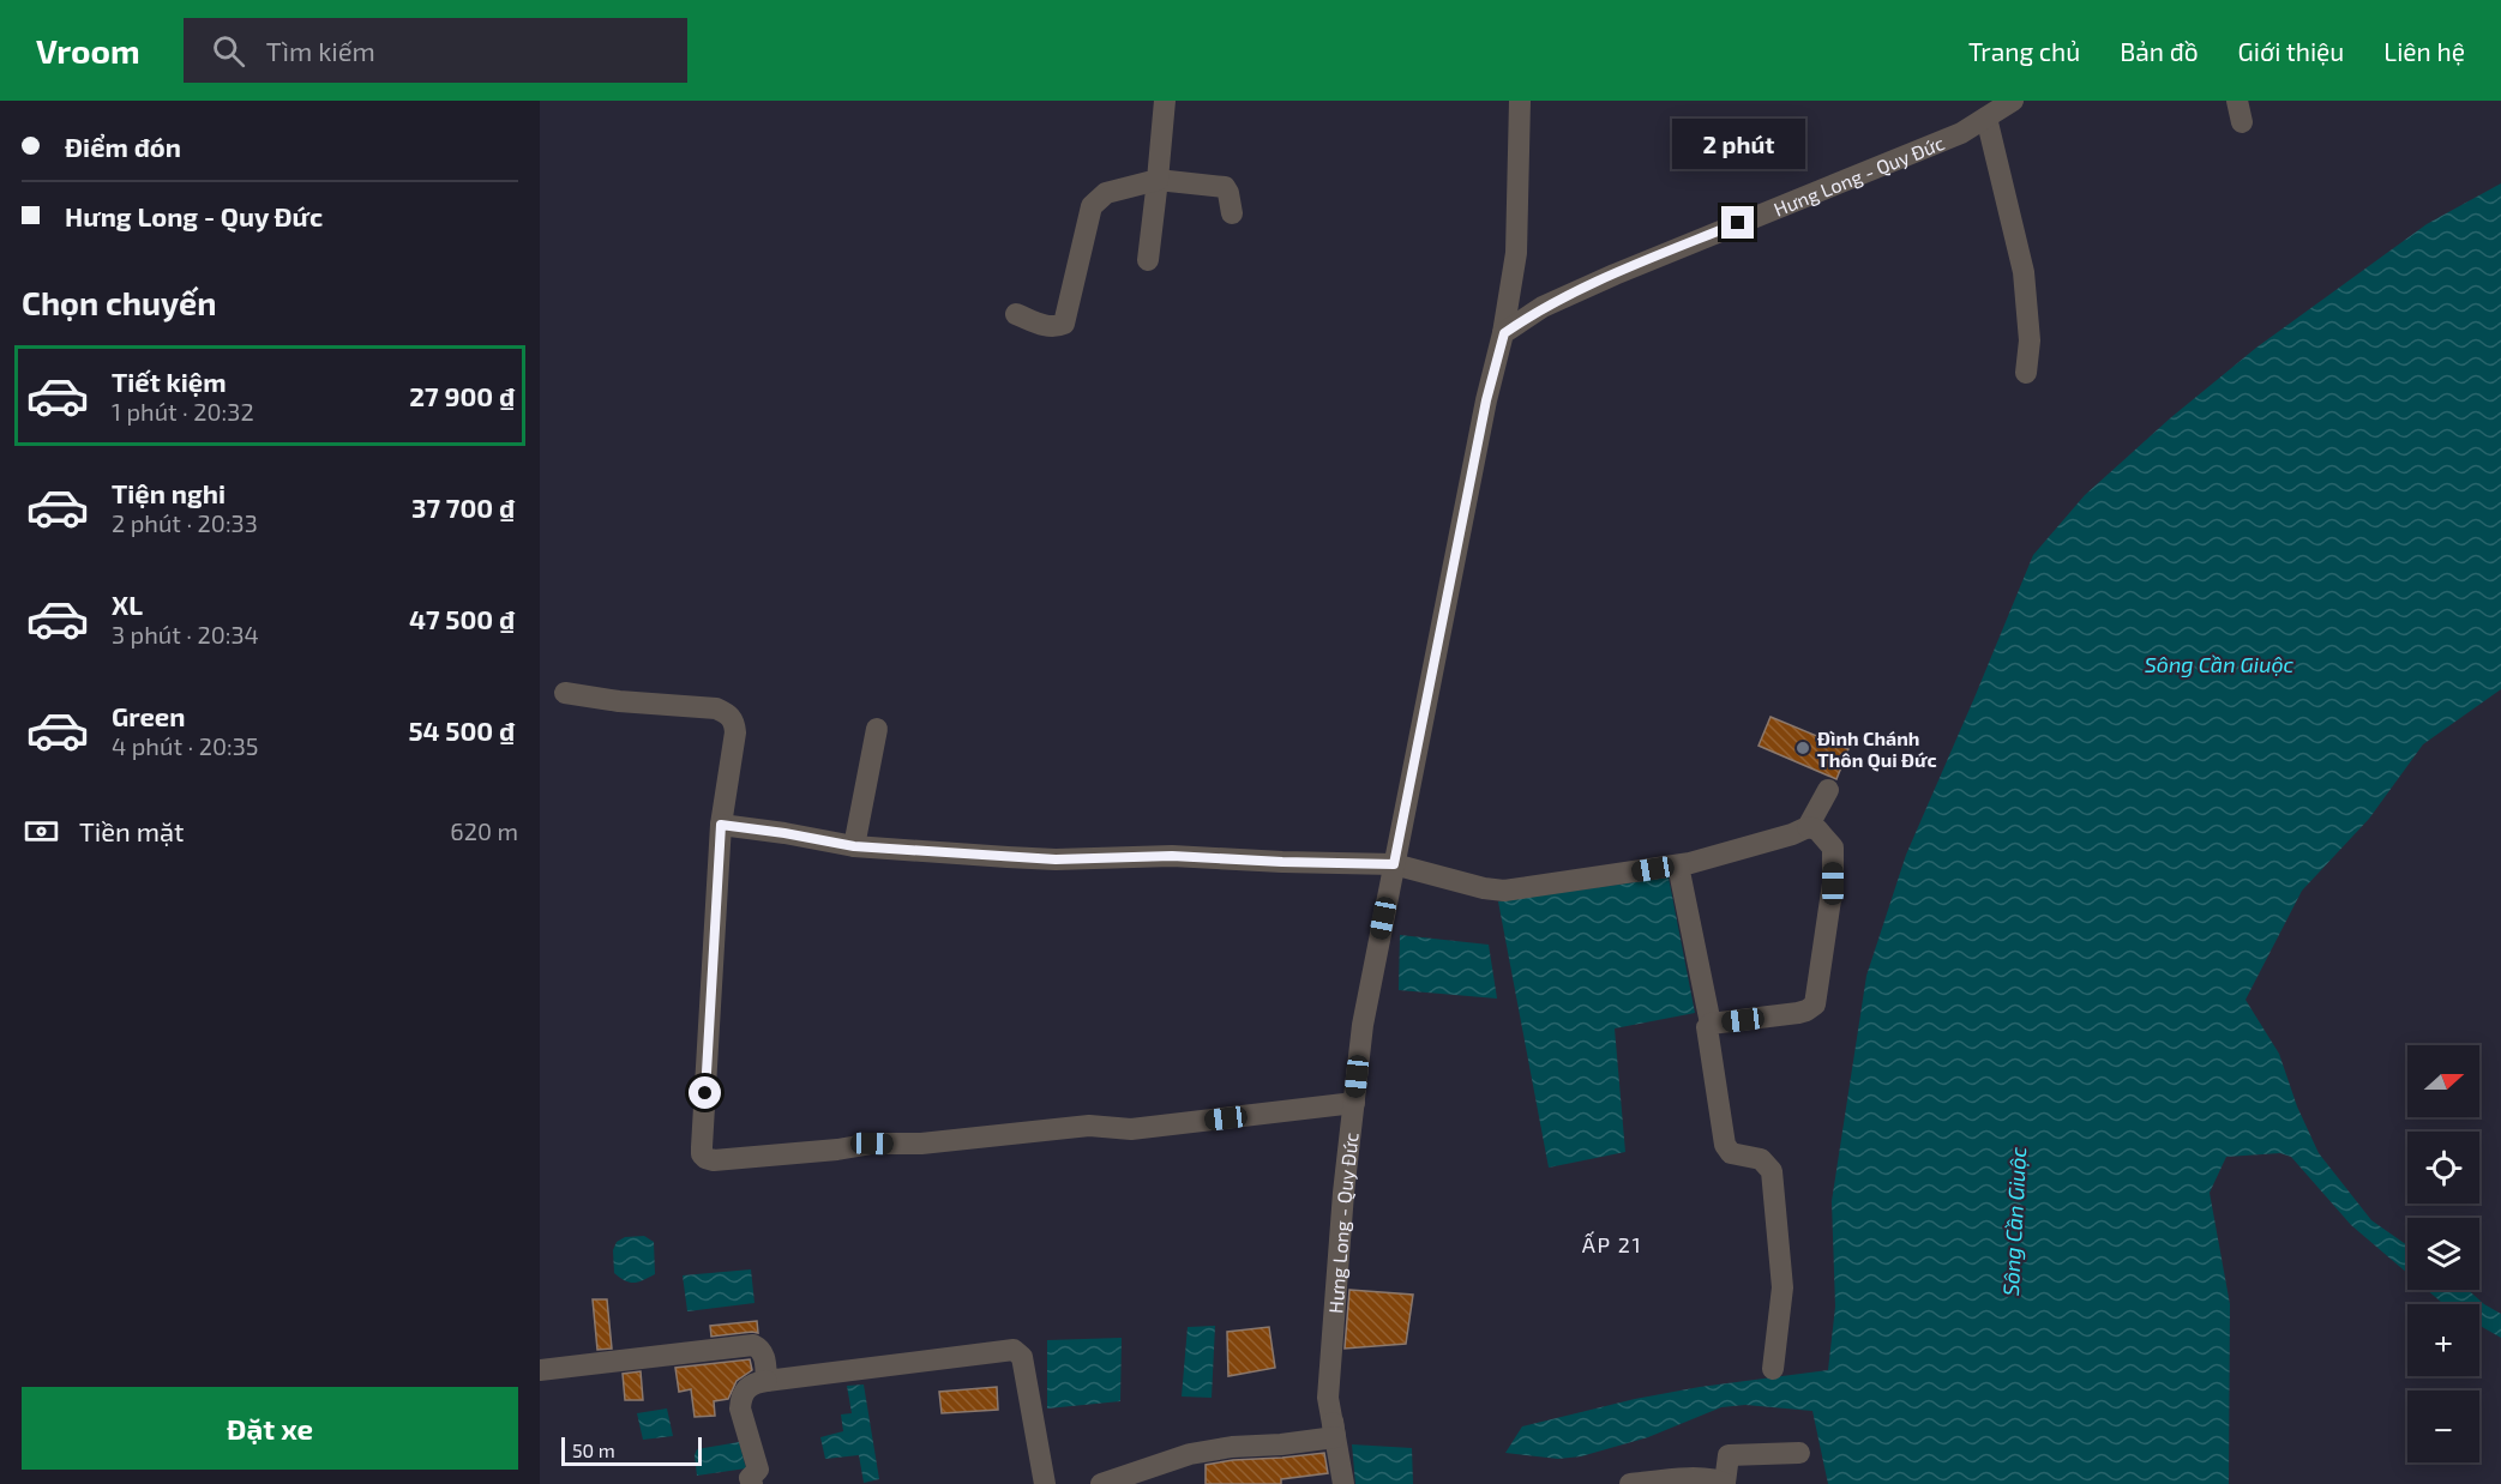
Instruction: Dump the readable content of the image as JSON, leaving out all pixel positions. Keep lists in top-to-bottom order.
{
  "streets": {
    "street": ["Hưng Long - Quy Đức"]
  },
  "districts": ["ẤP 21"],
  "water": ["Sông Cần Giuộc"],
  "places": ["Đình Chánh Thôn Qui Đức"],
  "scale_bar": "50 m",
  "north": "right",
  "page": {
    "header": "Vroom",
    "search": "Tìm kiếm",
    "nav": [
      "Trang chủ",
      "Bản đồ",
      "Giới thiệu",
      "Liên hệ"
    ],
    "banner": ["Điểm đón", "Hưng Long - Quy Đức"],
    "bubble": "2 phút",
    "heading": "Chọn chuyến",
    "list": [
      {
        "name": "Tiết kiệm",
        "note": "1 phút · 20:32",
        "value": "27 900 ₫"
      },
      {
        "name": "Tiện nghi",
        "note": "2 phút · 20:33",
        "value": "37 700 ₫"
      },
      {
        "name": "XL",
        "note": "3 phút · 20:34",
        "value": "47 500 ₫"
      },
      {
        "name": "Green",
        "note": "4 phút · 20:35",
        "value": "54 500 ₫"
      }
    ],
    "pay": ["Tiền mặt", "620 m"],
    "map_buttons": ["+", "−"],
    "buttons": "Đặt xe",
    "scale": "50 m"
  }
}
